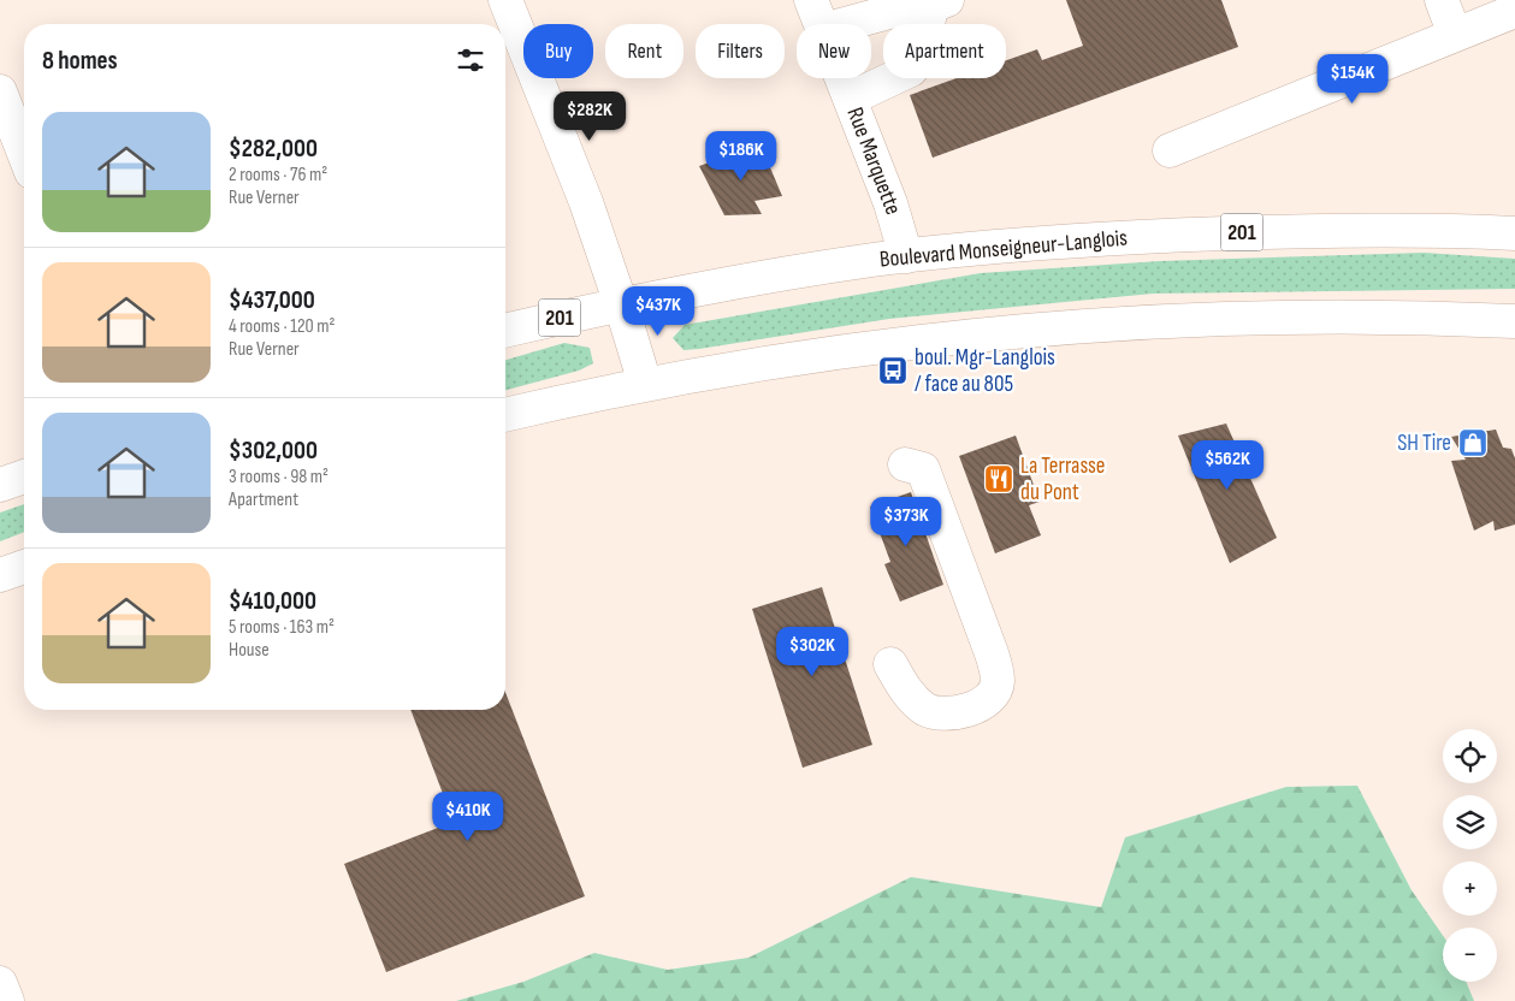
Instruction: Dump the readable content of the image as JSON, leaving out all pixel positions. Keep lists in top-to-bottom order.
{
  "streets": {
    "main road": ["Rue Marquette", "201", "Boulevard Monseigneur-Langlois"]
  },
  "crossings": [
    ["Rue Marquette", "Boulevard Monseigneur-Langlois"]
  ],
  "places": {
    "bus stop": ["boul. Mgr-Langlois / face au 805"],
    "shop": ["SH Tire"],
    "restaurant": ["La Terrasse du Pont"]
  },
  "page": {
    "chip": [
      "Buy",
      "Rent",
      "Filters",
      "New",
      "Apartment"
    ],
    "heading": "8 homes",
    "price": [
      "$154K",
      "$282K",
      "$186K",
      "$437K",
      "$562K",
      "$373K",
      "$302K",
      "$410K"
    ],
    "list": [
      {
        "name": "$282,000",
        "note": "2 rooms · 76 m² · Rue Verner"
      },
      {
        "name": "$437,000",
        "note": "4 rooms · 120 m² · Rue Verner"
      },
      {
        "name": "$302,000",
        "note": "3 rooms · 98 m² · Apartment"
      },
      {
        "name": "$410,000",
        "note": "5 rooms · 163 m² · House"
      }
    ],
    "map_buttons": ["+", "−"]
  }
}
